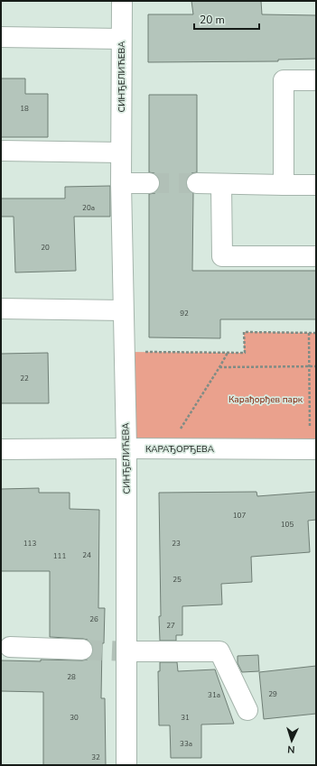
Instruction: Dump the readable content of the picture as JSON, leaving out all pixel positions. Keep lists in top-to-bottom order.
{
  "streets": {
    "main road": ["СИНЂЕЛИЋЕВА", "КАРАЂОРЂЕВА"]
  },
  "crossings": [
    ["СИНЂЕЛИЋЕВА", "КАРАЂОРЂЕВА"]
  ],
  "parks": ["Карађорђев парк"],
  "house_numbers": [
    "18",
    "20a",
    "20",
    "92",
    "22",
    "107",
    "105",
    "113",
    "23",
    "24",
    "111",
    "25",
    "26",
    "27",
    "28",
    "29",
    "31a",
    "30",
    "31",
    "33a",
    "32"
  ],
  "scale_bar": "20 m",
  "north": "bottom"
}
